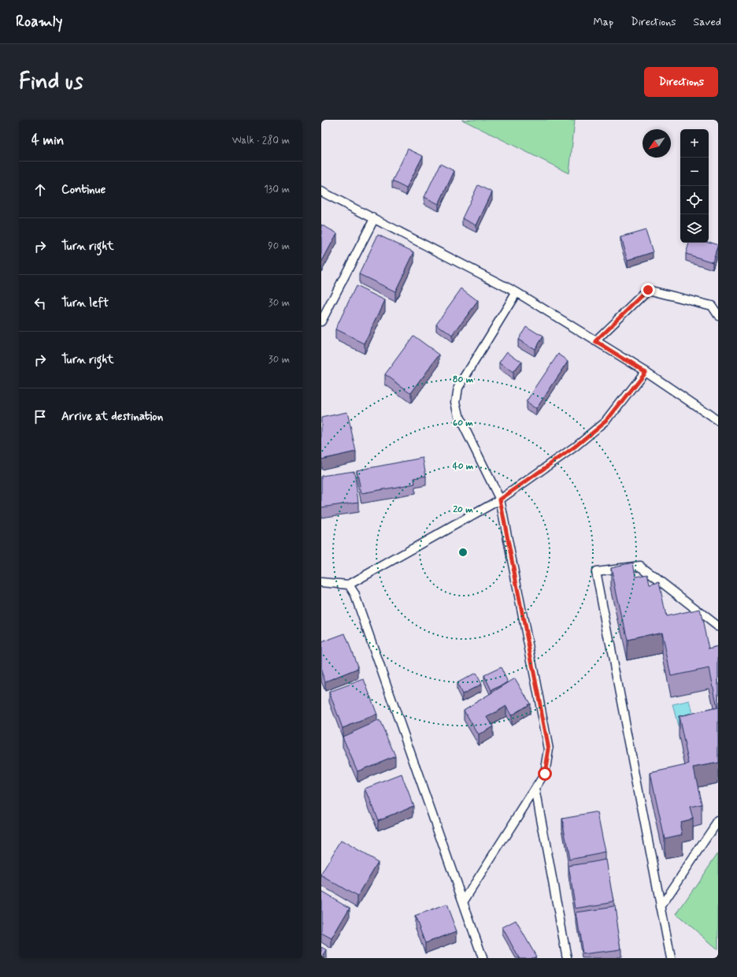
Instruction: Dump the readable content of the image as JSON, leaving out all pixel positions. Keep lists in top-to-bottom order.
{
  "north": "bottom left",
  "page": {
    "header": "Roamly",
    "nav": ["Map", "Directions", "Saved"],
    "buttons": "Directions",
    "title": "Find us",
    "heading": ["4 min", "Walk · 280 m"],
    "map_buttons": ["+", "−"],
    "list": [
      ["Continue", "130 m"],
      ["Turn right", "90 m"],
      ["Turn left", "30 m"],
      ["Turn right", "30 m"],
      "Arrive at destination"
    ]
  },
  "rings": [
    "80 m",
    "60 m",
    "40 m",
    "20 m"
  ]
}
